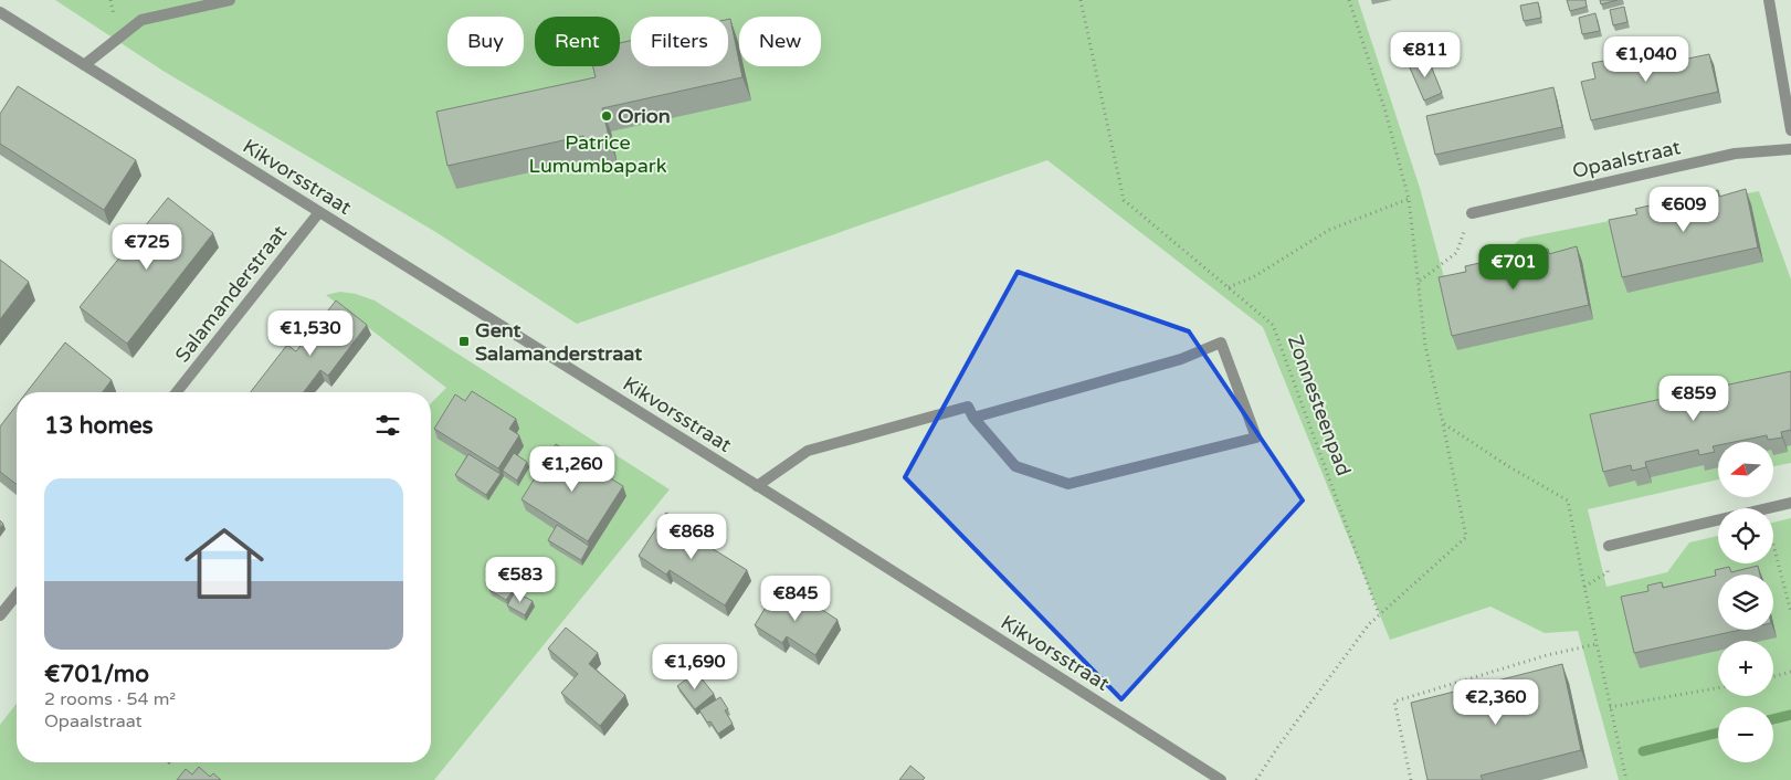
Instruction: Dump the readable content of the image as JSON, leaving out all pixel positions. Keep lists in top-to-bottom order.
{
  "streets": {
    "street": ["Opaalstraat", "Kikvorsstraat", "Salamanderstraat"],
    "path": ["Zonnesteenpad"]
  },
  "crossings": [
    ["Kikvorsstraat", "Salamanderstraat"]
  ],
  "parks": ["Patrice Lumumbapark"],
  "places": {
    "other": ["Orion"],
    "transit": ["Gent Salamanderstraat"]
  },
  "north": "left",
  "page": {
    "chip": [
      "Buy",
      "Rent",
      "Filters",
      "New"
    ],
    "price": [
      "€811",
      "€1,040",
      "€609",
      "€725",
      "€701",
      "€1,530",
      "€859",
      "€1,260",
      "€868",
      "€583",
      "€845",
      "€1,690",
      "€2,360"
    ],
    "heading": "13 homes",
    "map_buttons": ["+", "−"],
    "list": [
      {
        "name": "€701/mo",
        "note": "2 rooms · 54 m² · Opaalstraat"
      }
    ]
  }
}
